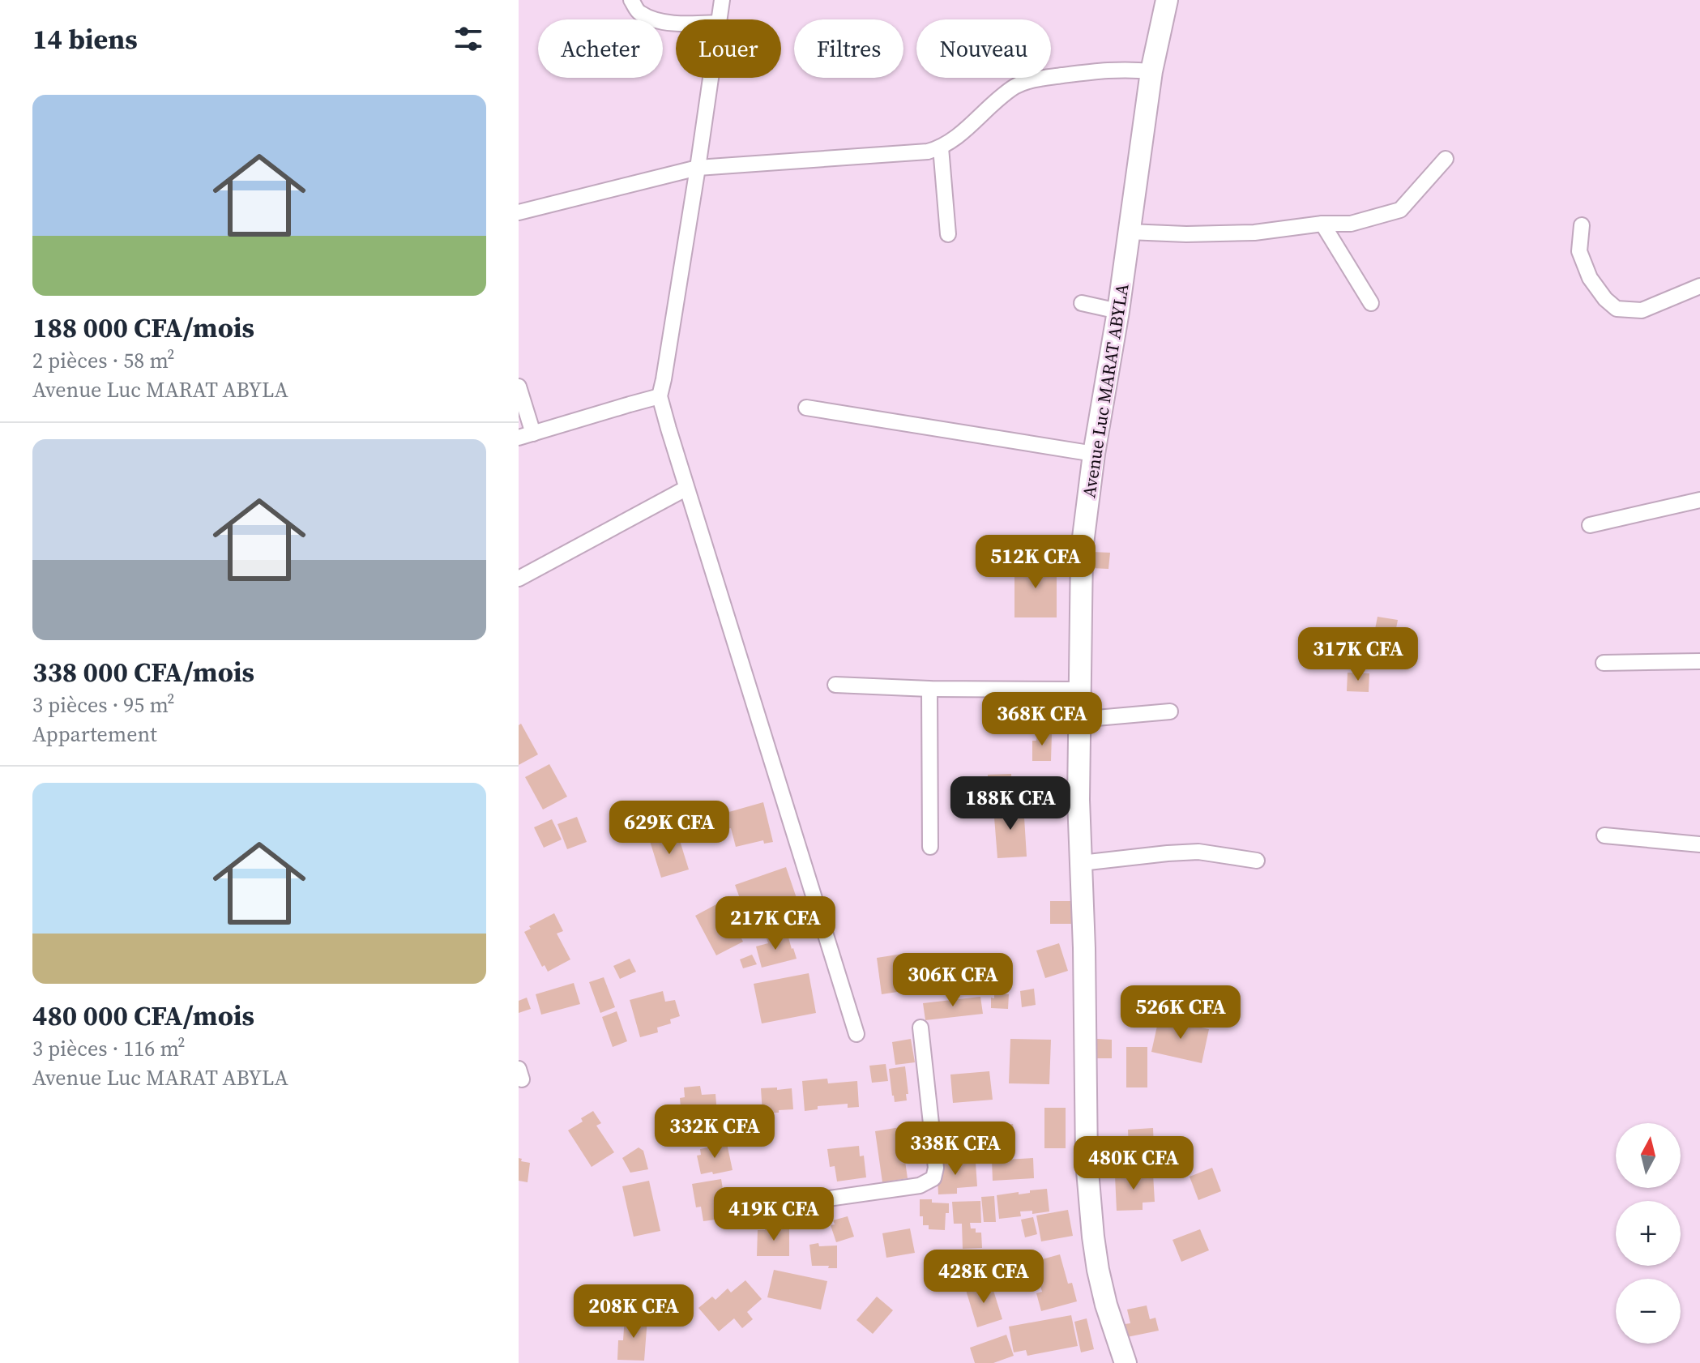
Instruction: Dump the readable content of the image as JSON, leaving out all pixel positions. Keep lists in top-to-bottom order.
{
  "streets": {
    "street": ["Avenue Luc MARAT ABYLA"]
  },
  "north": "top",
  "page": {
    "heading": "14 biens",
    "chip": [
      "Acheter",
      "Louer",
      "Filtres",
      "Nouveau"
    ],
    "list": [
      {
        "name": "188 000 CFA/mois",
        "note": "2 pièces · 58 m² · Avenue Luc MARAT ABYLA"
      },
      {
        "name": "338 000 CFA/mois",
        "note": "3 pièces · 95 m² · Appartement"
      },
      {
        "name": "480 000 CFA/mois",
        "note": "3 pièces · 116 m² · Avenue Luc MARAT ABYLA"
      }
    ],
    "price": [
      "512K CFA",
      "317K CFA",
      "368K CFA",
      "188K CFA",
      "629K CFA",
      "217K CFA",
      "306K CFA",
      "526K CFA",
      "332K CFA",
      "338K CFA",
      "480K CFA",
      "419K CFA",
      "428K CFA",
      "208K CFA"
    ],
    "map_buttons": ["+", "−"]
  }
}
